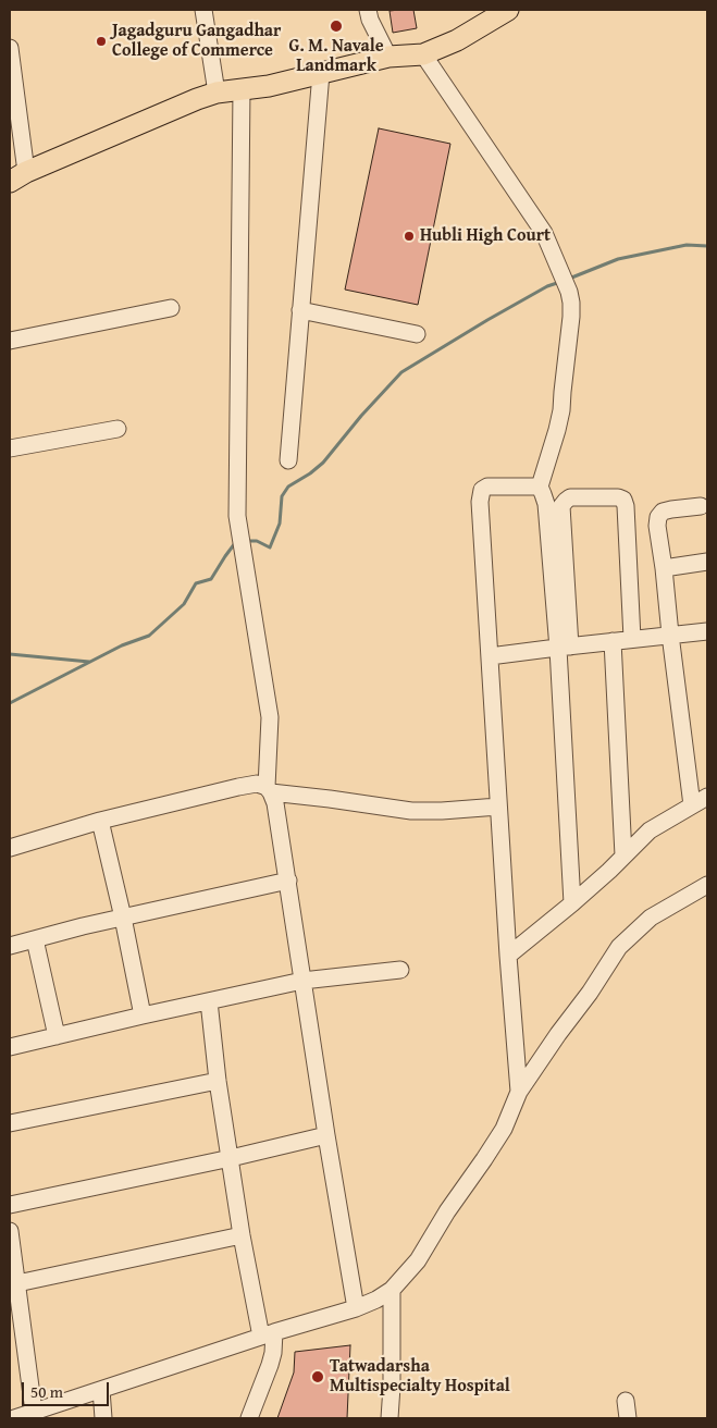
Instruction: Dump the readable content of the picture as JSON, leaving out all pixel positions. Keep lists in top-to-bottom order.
{
  "places": [
    "G. M. Navale Landmark",
    "Jagadguru Gangadhar College of Commerce",
    "Hubli High Court",
    "Tatwadarsha Multispecialty Hospital"
  ],
  "scale_bar": "50 m"
}
